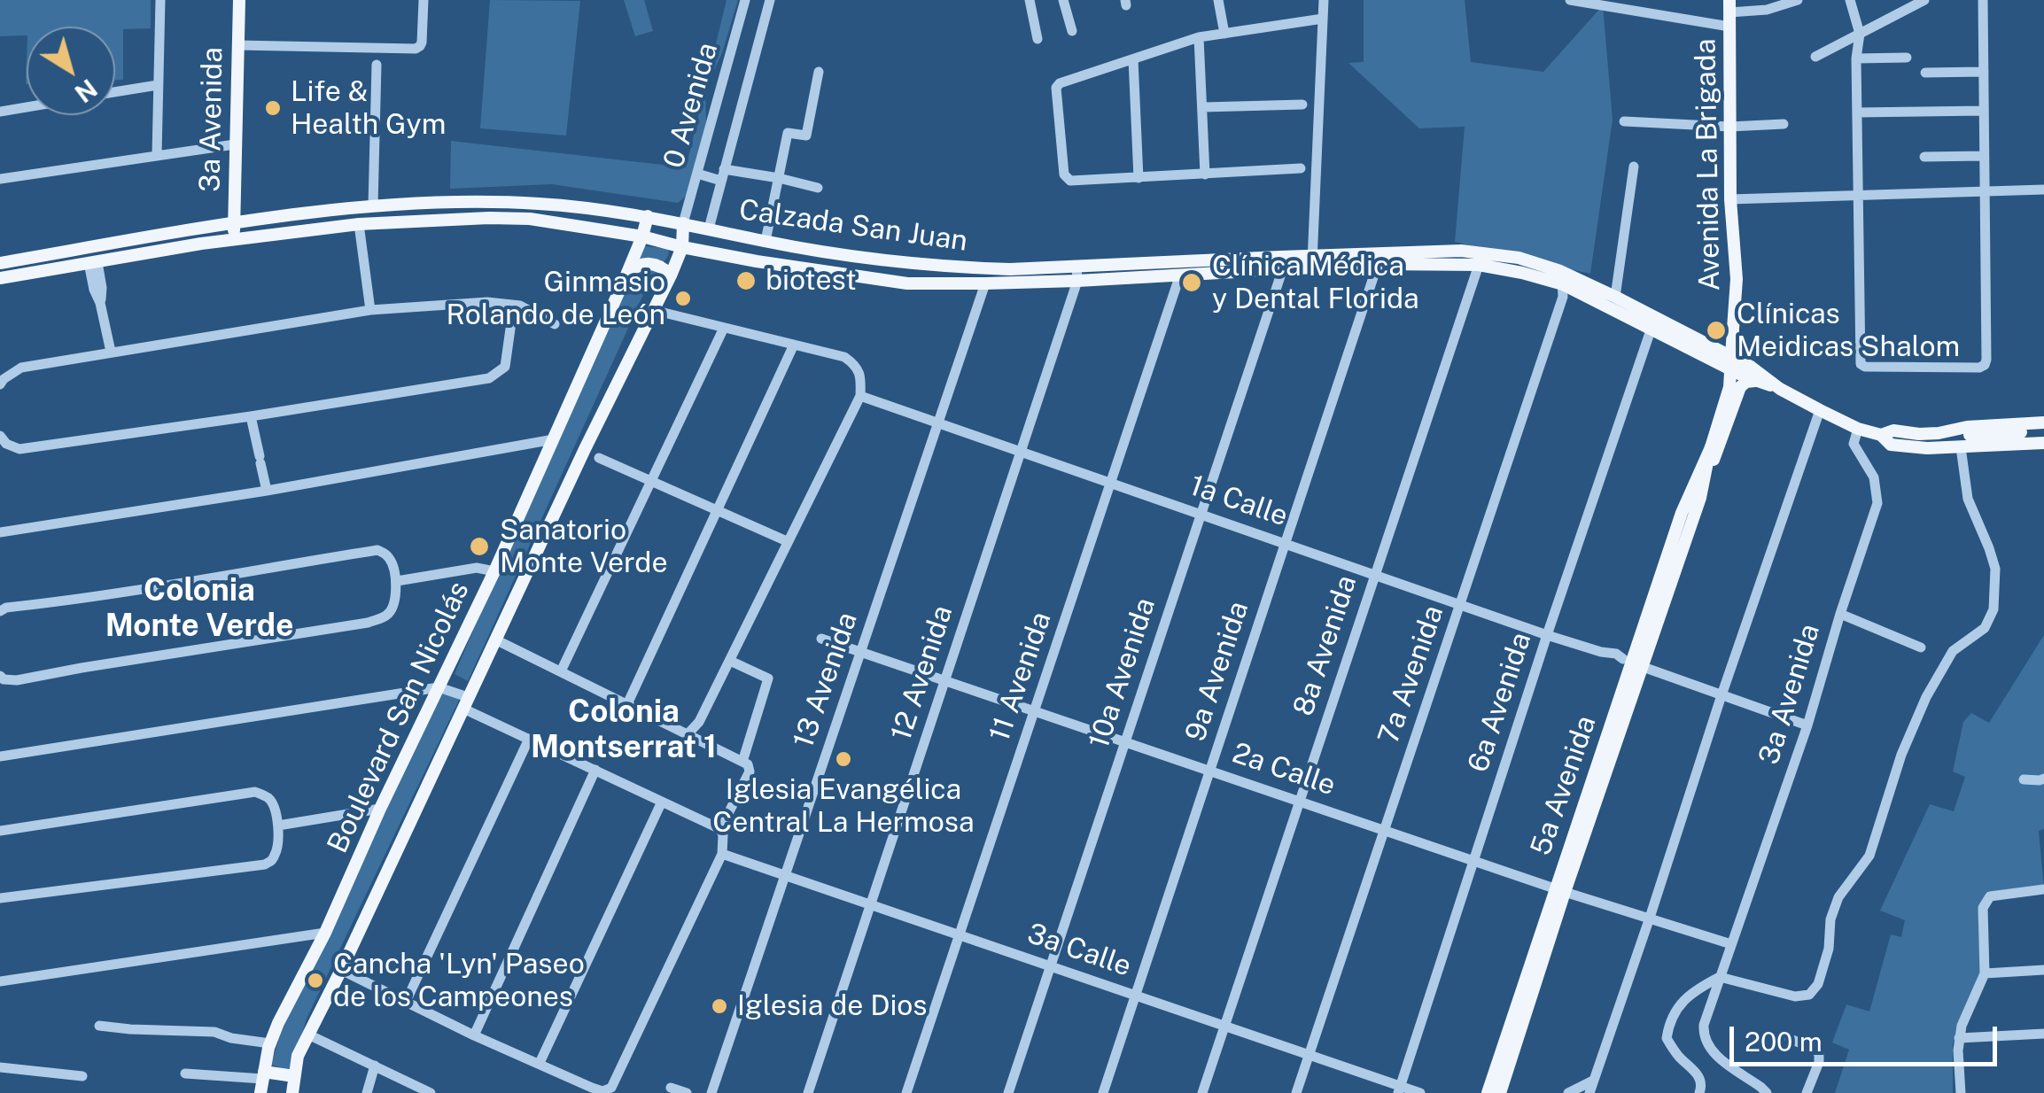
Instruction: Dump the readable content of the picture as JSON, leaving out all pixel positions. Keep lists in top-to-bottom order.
{
  "streets": {
    "main road": [
      "3a Avenida",
      "Avenida La Brigada",
      "Calzada San Juan",
      "Boulevard San Nicolás",
      "5a Avenida"
    ],
    "street": [
      "0 Avenida",
      "1a Calle",
      "8a Avenida",
      "9a Avenida",
      "12 Avenida",
      "10a Avenida",
      "7a Avenida",
      "11 Avenida",
      "13 Avenida",
      "6a Avenida",
      "2a Calle",
      "3a Calle"
    ]
  },
  "crossings": [
    ["0 Avenida", "Calzada San Juan"],
    ["0 Avenida", "Boulevard San Nicolás"],
    ["3a Avenida", "Calzada San Juan"],
    ["3a Avenida", "1a Calle"],
    ["3a Avenida", "2a Calle"],
    ["Avenida La Brigada", "5a Avenida"],
    ["Calzada San Juan", "8a Avenida"],
    ["Calzada San Juan", "9a Avenida"],
    ["Calzada San Juan", "12 Avenida"],
    ["Calzada San Juan", "10a Avenida"],
    ["Calzada San Juan", "7a Avenida"],
    ["Calzada San Juan", "11 Avenida"],
    ["Calzada San Juan", "13 Avenida"],
    ["Calzada San Juan", "6a Avenida"],
    ["Calzada San Juan", "Boulevard San Nicolás"],
    ["Calzada San Juan", "5a Avenida"],
    ["1a Calle", "8a Avenida"],
    ["1a Calle", "9a Avenida"],
    ["1a Calle", "12 Avenida"],
    ["1a Calle", "10a Avenida"],
    ["1a Calle", "7a Avenida"],
    ["1a Calle", "11 Avenida"],
    ["1a Calle", "13 Avenida"],
    ["1a Calle", "6a Avenida"],
    ["1a Calle", "5a Avenida"],
    ["8a Avenida", "2a Calle"],
    ["8a Avenida", "3a Calle"],
    ["9a Avenida", "2a Calle"],
    ["9a Avenida", "3a Calle"],
    ["12 Avenida", "2a Calle"],
    ["12 Avenida", "3a Calle"],
    ["10a Avenida", "2a Calle"],
    ["10a Avenida", "3a Calle"],
    ["7a Avenida", "2a Calle"],
    ["7a Avenida", "3a Calle"],
    ["11 Avenida", "2a Calle"],
    ["11 Avenida", "3a Calle"],
    ["13 Avenida", "2a Calle"],
    ["13 Avenida", "3a Calle"],
    ["6a Avenida", "2a Calle"],
    ["6a Avenida", "3a Calle"],
    ["2a Calle", "5a Avenida"]
  ],
  "districts": ["Colonia Monte Verde", "Colonia Montserrat 1"],
  "places": [
    "Life & Health Gym",
    "biotest",
    "Clínica Médica y Dental Florida",
    "Ginmasio Rolando de León",
    "Clínicas Meidicas Shalom",
    "Sanatorio Monte Verde",
    "Iglesia Evangélica Central La Hermosa",
    "Cancha 'Lyn' Paseo de los Campeones",
    "Iglesia de Dios"
  ],
  "scale_bar": "200 m",
  "north": "bottom right"
}
